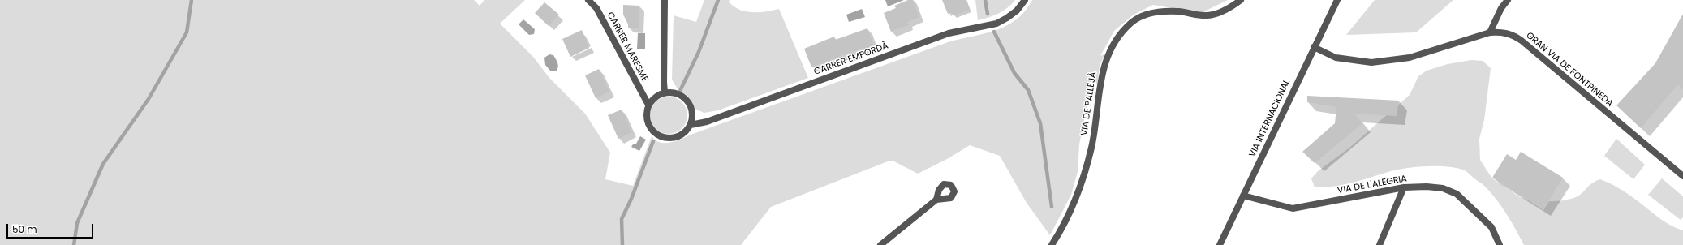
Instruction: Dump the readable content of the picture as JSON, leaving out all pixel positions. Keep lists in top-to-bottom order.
{
  "streets": {
    "street": [
      "CARRER MARESME",
      "CARRER EMPORDÀ",
      "GRAN VIA DE FONTPINEDA",
      "VIA DE PALLEJÀ",
      "VIA INTERNACIONAL",
      "VIA DE L'ALEGRIA"
    ]
  },
  "crossings": [
    ["CARRER MARESME", "CARRER EMPORDÀ"],
    ["GRAN VIA DE FONTPINEDA", "VIA INTERNACIONAL"],
    ["VIA INTERNACIONAL", "VIA DE L'ALEGRIA"]
  ],
  "scale_bar": "50 m"
}
